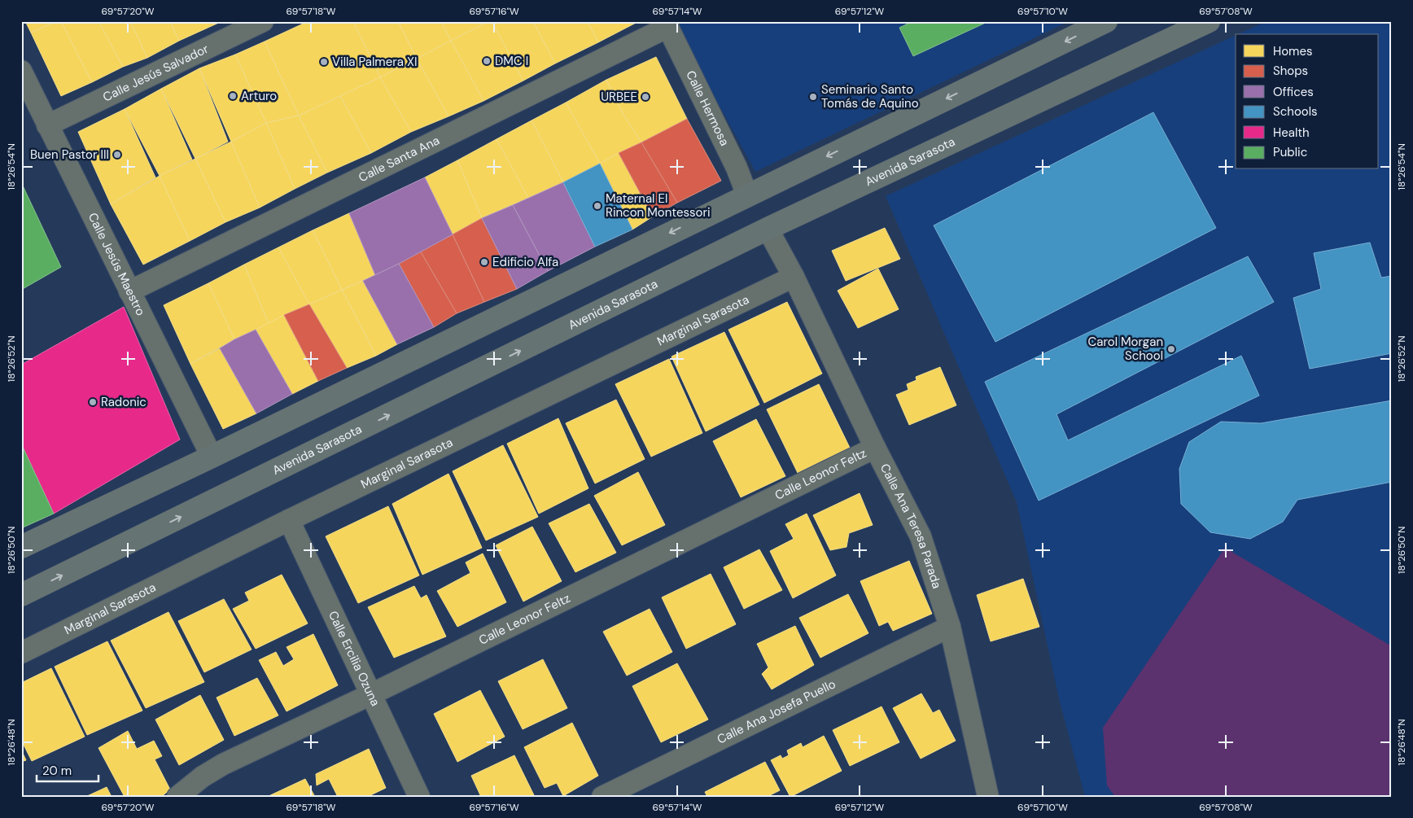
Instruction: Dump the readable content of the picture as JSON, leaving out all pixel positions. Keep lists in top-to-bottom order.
{
  "streets": {
    "main road": ["Avenida Sarasota"],
    "street": [
      "Calle Jesús Salvador",
      "Calle Hermosa",
      "Calle Santa Ana",
      "Calle Jesús Maestro",
      "Marginal Sarasota",
      "Calle Leonor Feltz",
      "Calle Ana Teresa Parada",
      "Calle Ercilia Ozuna",
      "Calle Ana Josefa Puello"
    ]
  },
  "crossings": [
    ["Calle Jesús Salvador", "Calle Jesús Maestro"],
    ["Calle Hermosa", "Calle Santa Ana"],
    ["Calle Santa Ana", "Calle Jesús Maestro"],
    ["Avenida Sarasota", "Calle Ana Teresa Parada"],
    ["Marginal Sarasota", "Calle Ana Teresa Parada"],
    ["Marginal Sarasota", "Calle Ercilia Ozuna"],
    ["Calle Leonor Feltz", "Calle Ana Teresa Parada"],
    ["Calle Leonor Feltz", "Calle Ercilia Ozuna"],
    ["Calle Ana Teresa Parada", "Calle Ana Josefa Puello"]
  ],
  "places": [
    "DMC I",
    "Villa Palmera XI",
    "Arturo",
    "URBEE",
    "Seminario Santo Tomás de Aquino",
    "Buen Pastor III",
    "Maternal El Rincon Montessori",
    "Edificio Alfa",
    "Carol Morgan School",
    "Radonic"
  ],
  "legend": [
    "Homes",
    "Shops",
    "Offices",
    "Schools",
    "Health",
    "Public"
  ],
  "scale_bar": "20 m",
  "coordinates": [
    "69°57'20\"W",
    "69°57'18\"W",
    "69°57'16\"W",
    "69°57'14\"W",
    "69°57'12\"W",
    "69°57'10\"W",
    "69°57'08\"W",
    "18°26'54\"N",
    "18°26'52\"N",
    "18°26'50\"N",
    "18°26'48\"N"
  ]
}
